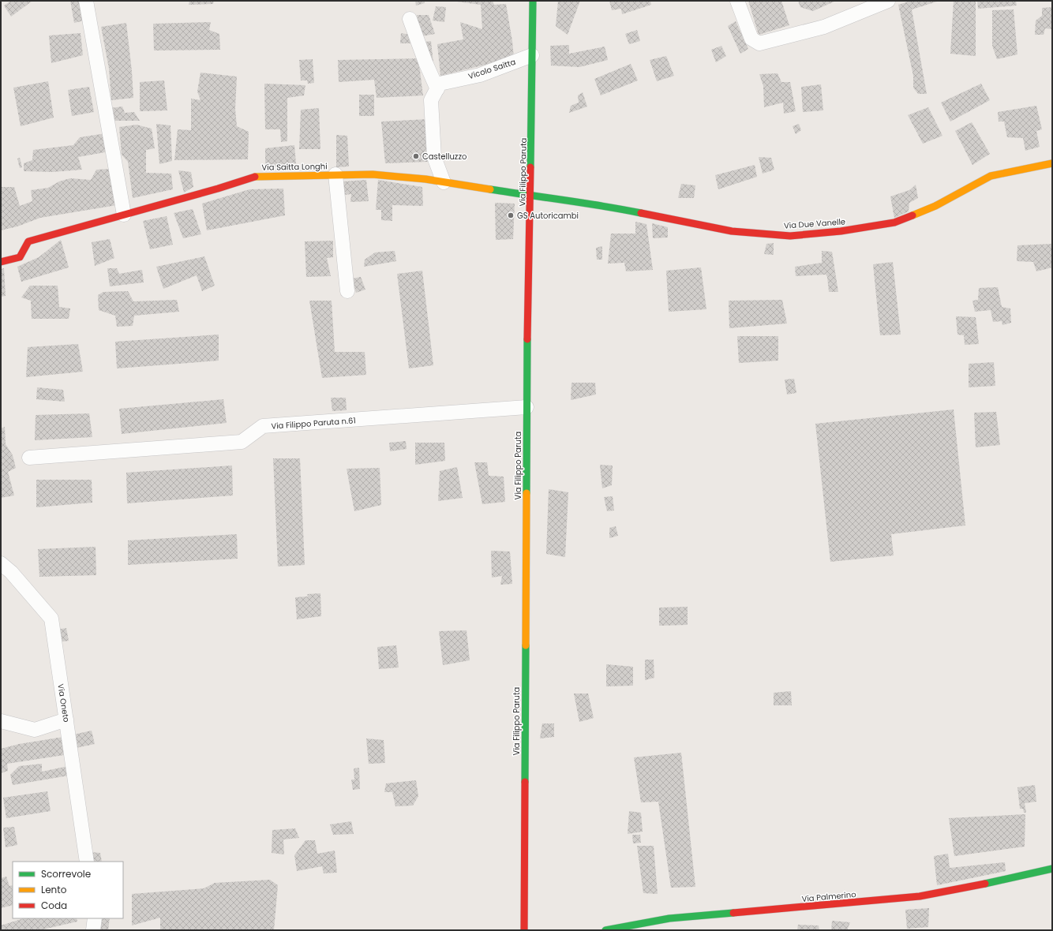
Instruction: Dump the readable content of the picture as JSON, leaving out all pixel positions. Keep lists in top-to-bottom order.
{
  "streets": {
    "street": [
      "Vicolo Saitta",
      "Via Saitta Longhi",
      "Via Filippo Paruta",
      "Via Due Vanelle",
      "Via Filippo Paruta n.61",
      "Via Oneto",
      "Via Palmerino"
    ]
  },
  "crossings": [
    ["Vicolo Saitta", "Via Filippo Paruta"],
    ["Via Saitta Longhi", "Via Filippo Paruta"],
    ["Via Saitta Longhi", "Via Due Vanelle"],
    ["Via Filippo Paruta", "Via Due Vanelle"],
    ["Via Filippo Paruta", "Via Filippo Paruta n.61"]
  ],
  "places": ["Castelluzzo", "GS Autoricambi"],
  "legend": ["Scorrevole", "Lento", "Coda"]
}
